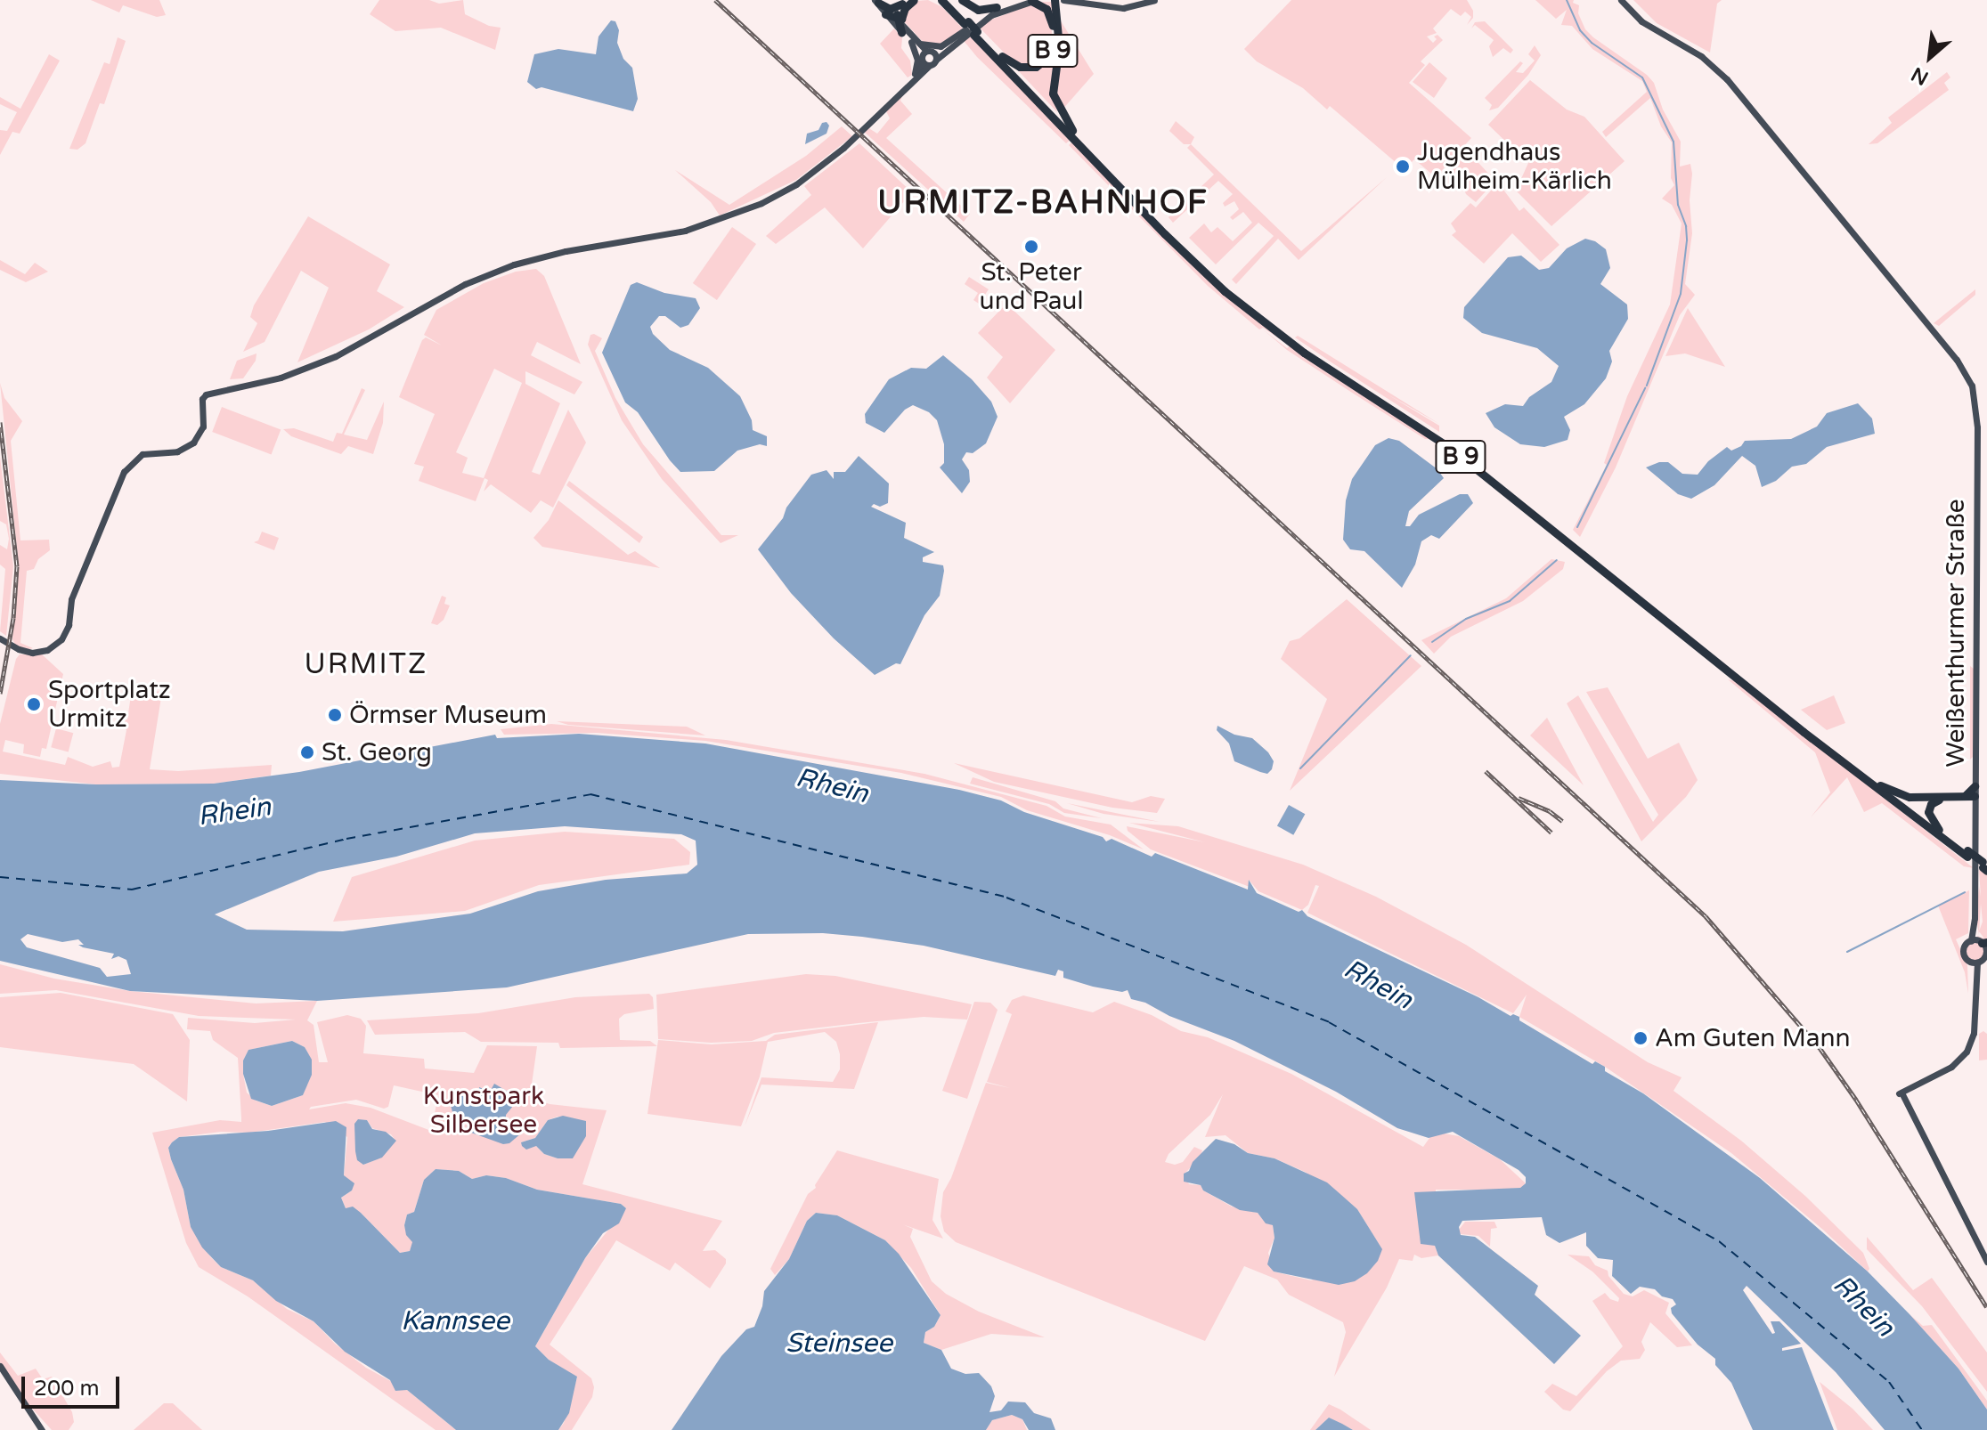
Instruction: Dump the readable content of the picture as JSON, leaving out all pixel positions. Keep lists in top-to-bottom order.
{
  "streets": {
    "highway": ["B 9"],
    "main road": ["Weißenthurmer Straße"]
  },
  "crossings": [
    ["B 9", "Weißenthurmer Straße"]
  ],
  "districts": ["URMITZ-BAHNHOF", "URMITZ"],
  "water": ["Rhein", "Kannsee", "Steinsee"],
  "parks": ["Kunstpark Silbersee"],
  "places": [
    "Jugendhaus Mülheim-Kärlich",
    "St. Peter und Paul",
    "Sportplatz Urmitz",
    "Örmser Museum",
    "St. Georg",
    "Am Guten Mann"
  ],
  "scale_bar": "200 m",
  "north": "bottom left"
}
